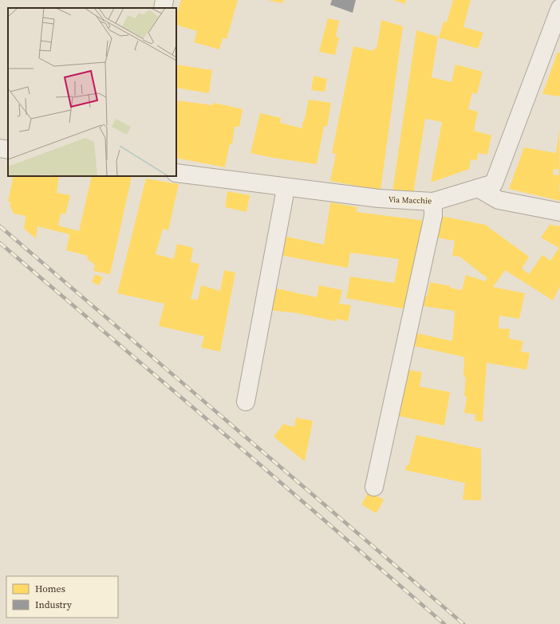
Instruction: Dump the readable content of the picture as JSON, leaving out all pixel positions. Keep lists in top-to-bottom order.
{
  "streets": {
    "street": ["Via Macchie"]
  },
  "legend": ["Homes", "Industry"]
}
